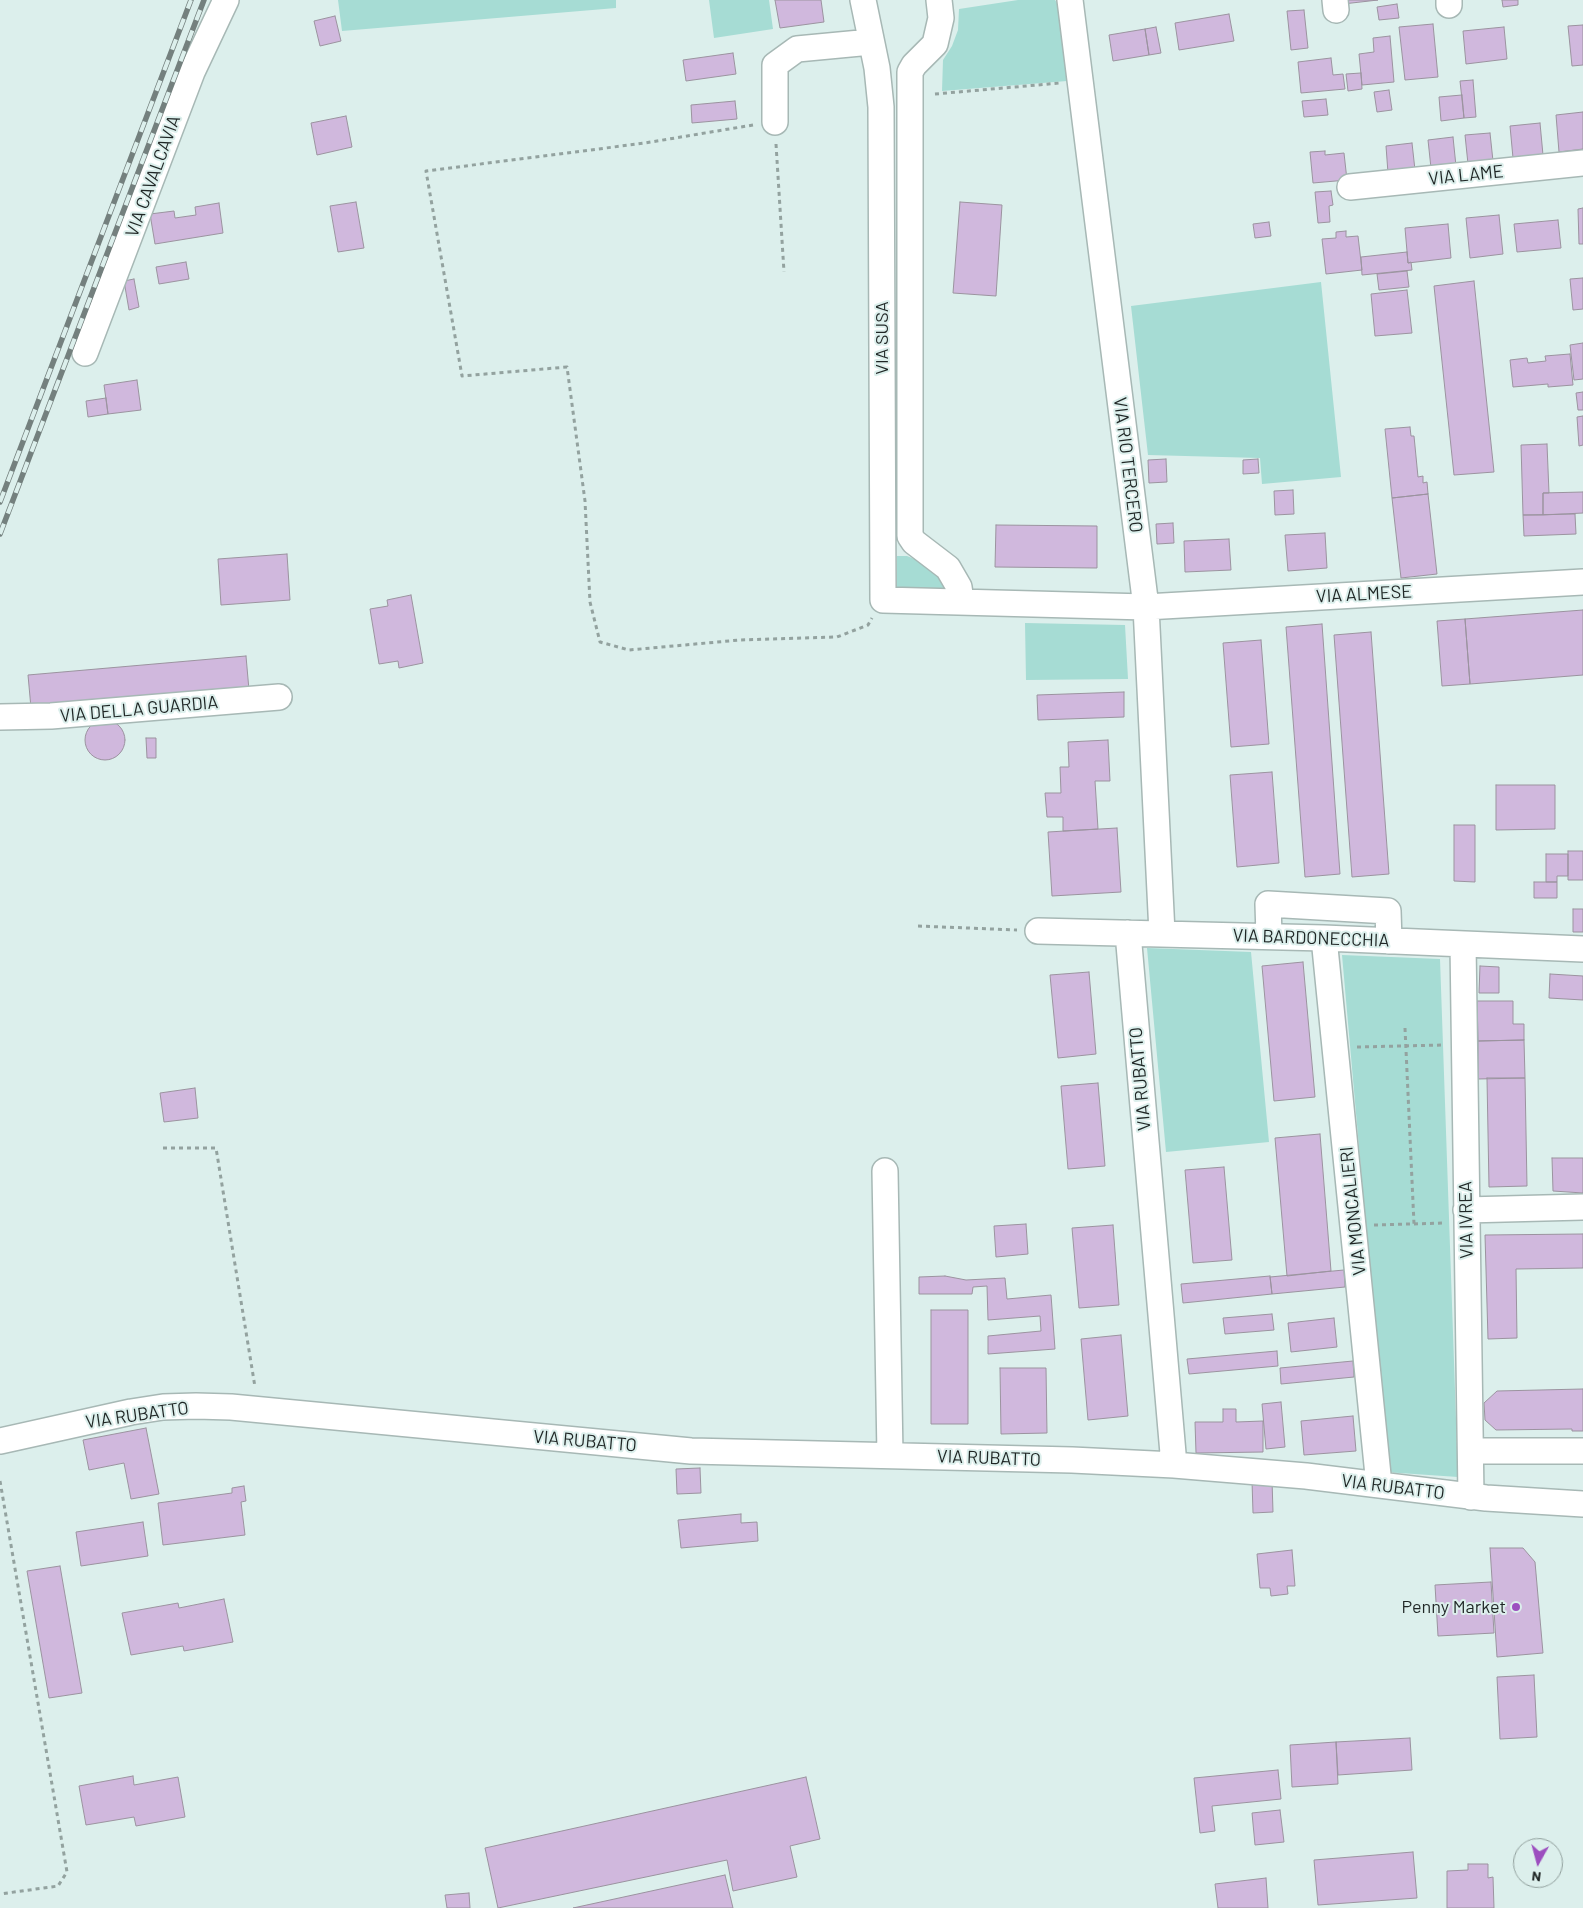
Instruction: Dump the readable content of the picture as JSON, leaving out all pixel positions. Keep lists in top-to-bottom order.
{
  "streets": {
    "street": [
      "VIA LAME",
      "VIA CAVALCAVIA",
      "VIA SUSA",
      "VIA RIO TERCERO",
      "VIA ALMESE",
      "VIA DELLA GUARDIA",
      "VIA BARDONECCHIA",
      "VIA RUBATTO",
      "VIA MONCALIERI",
      "VIA IVREA"
    ]
  },
  "crossings": [
    ["VIA RIO TERCERO", "VIA ALMESE"],
    ["VIA RIO TERCERO", "VIA BARDONECCHIA"],
    ["VIA BARDONECCHIA", "VIA RUBATTO"],
    ["VIA BARDONECCHIA", "VIA MONCALIERI"],
    ["VIA BARDONECCHIA", "VIA IVREA"],
    ["VIA RUBATTO", "VIA MONCALIERI"],
    ["VIA RUBATTO", "VIA IVREA"]
  ],
  "places": ["Penny Market"],
  "north": "bottom"
}
